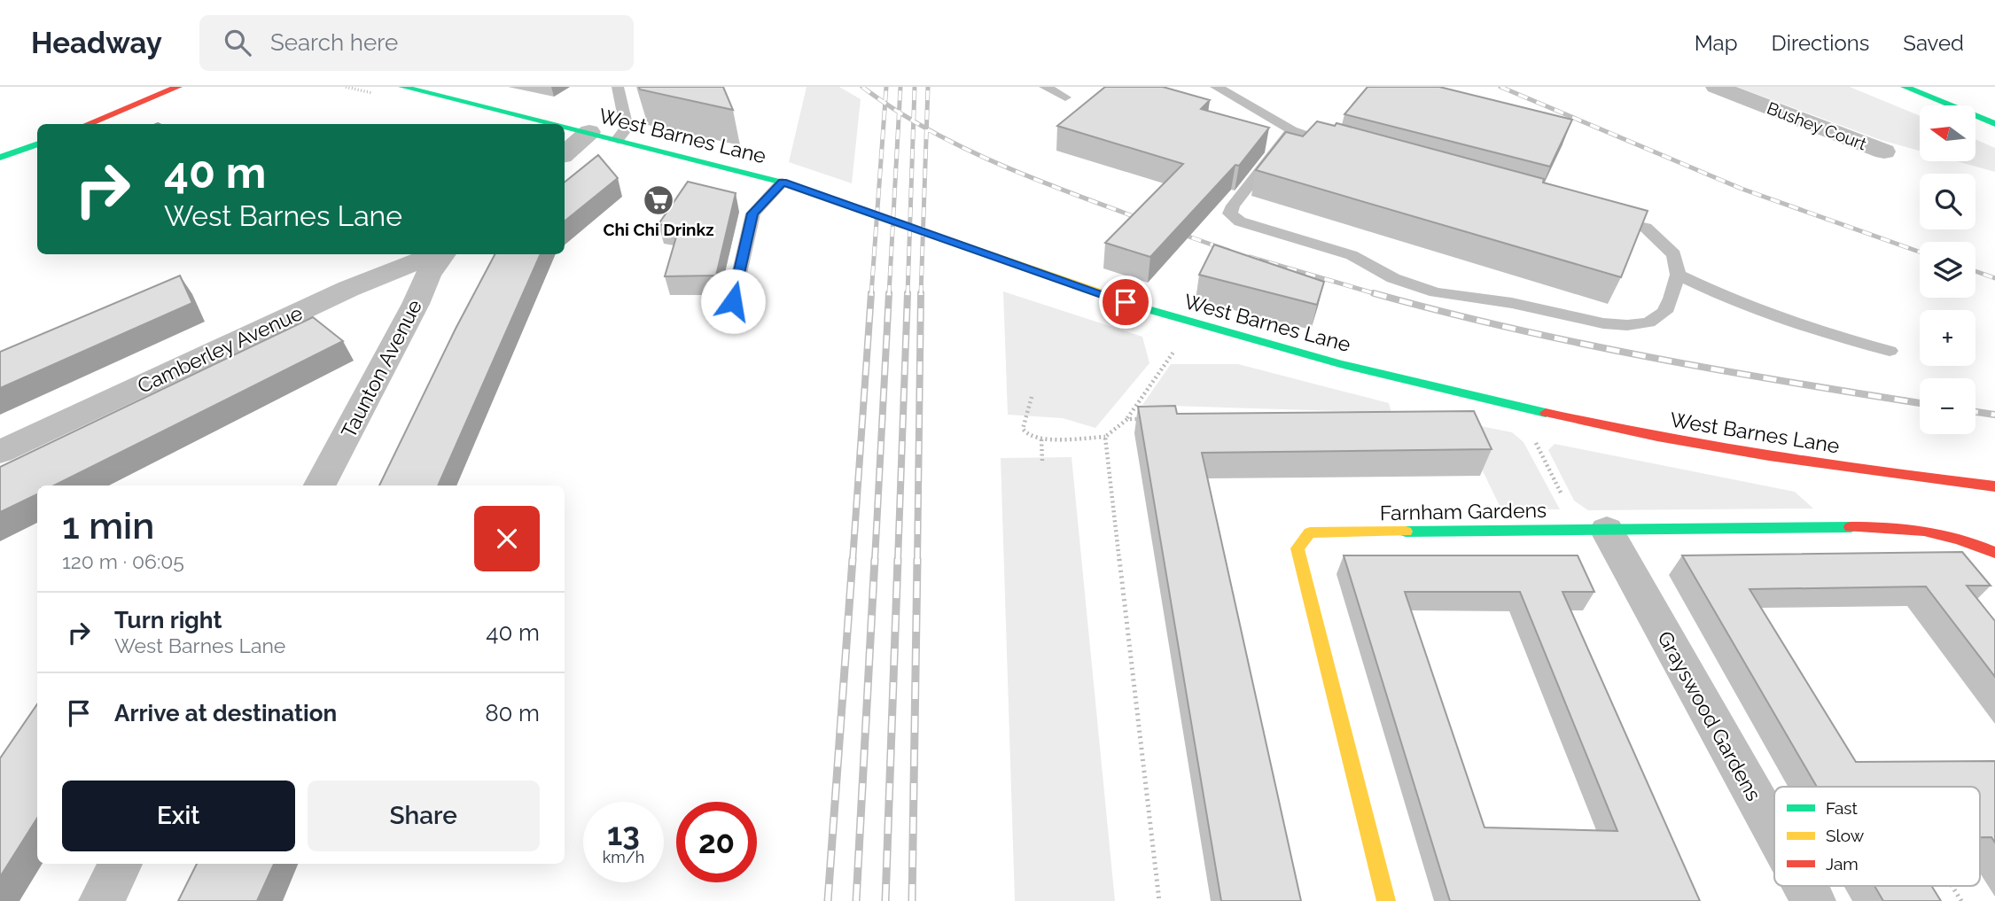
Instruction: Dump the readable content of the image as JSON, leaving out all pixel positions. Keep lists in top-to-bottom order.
{
  "streets": {
    "main road": ["West Barnes Lane", "Farnham Gardens"],
    "street": [
      "Bushey Court",
      "Camberley Avenue",
      "Taunton Avenue",
      "Grayswood Gardens"
    ]
  },
  "crossings": [
    ["Farnham Gardens", "Grayswood Gardens"]
  ],
  "places": {
    "supermarket": ["Chi Chi Drinkz"]
  },
  "legend": ["Fast", "Slow", "Jam"],
  "north": "left",
  "page": {
    "header": "Headway",
    "search": "Search here",
    "nav": ["Map", "Directions", "Saved"],
    "map_buttons": ["+", "−"],
    "turn": ["40 m", "West Barnes Lane"],
    "heading": ["1 min", "120 m · 06:05"],
    "list": [
      {
        "name": "Turn right",
        "note": "West Barnes Lane",
        "value": "40 m"
      },
      {
        "name": "Arrive at destination",
        "value": "80 m"
      }
    ],
    "buttons": ["Exit", "Share"],
    "speed": "13 km/h",
    "limit": "20"
  }
}
